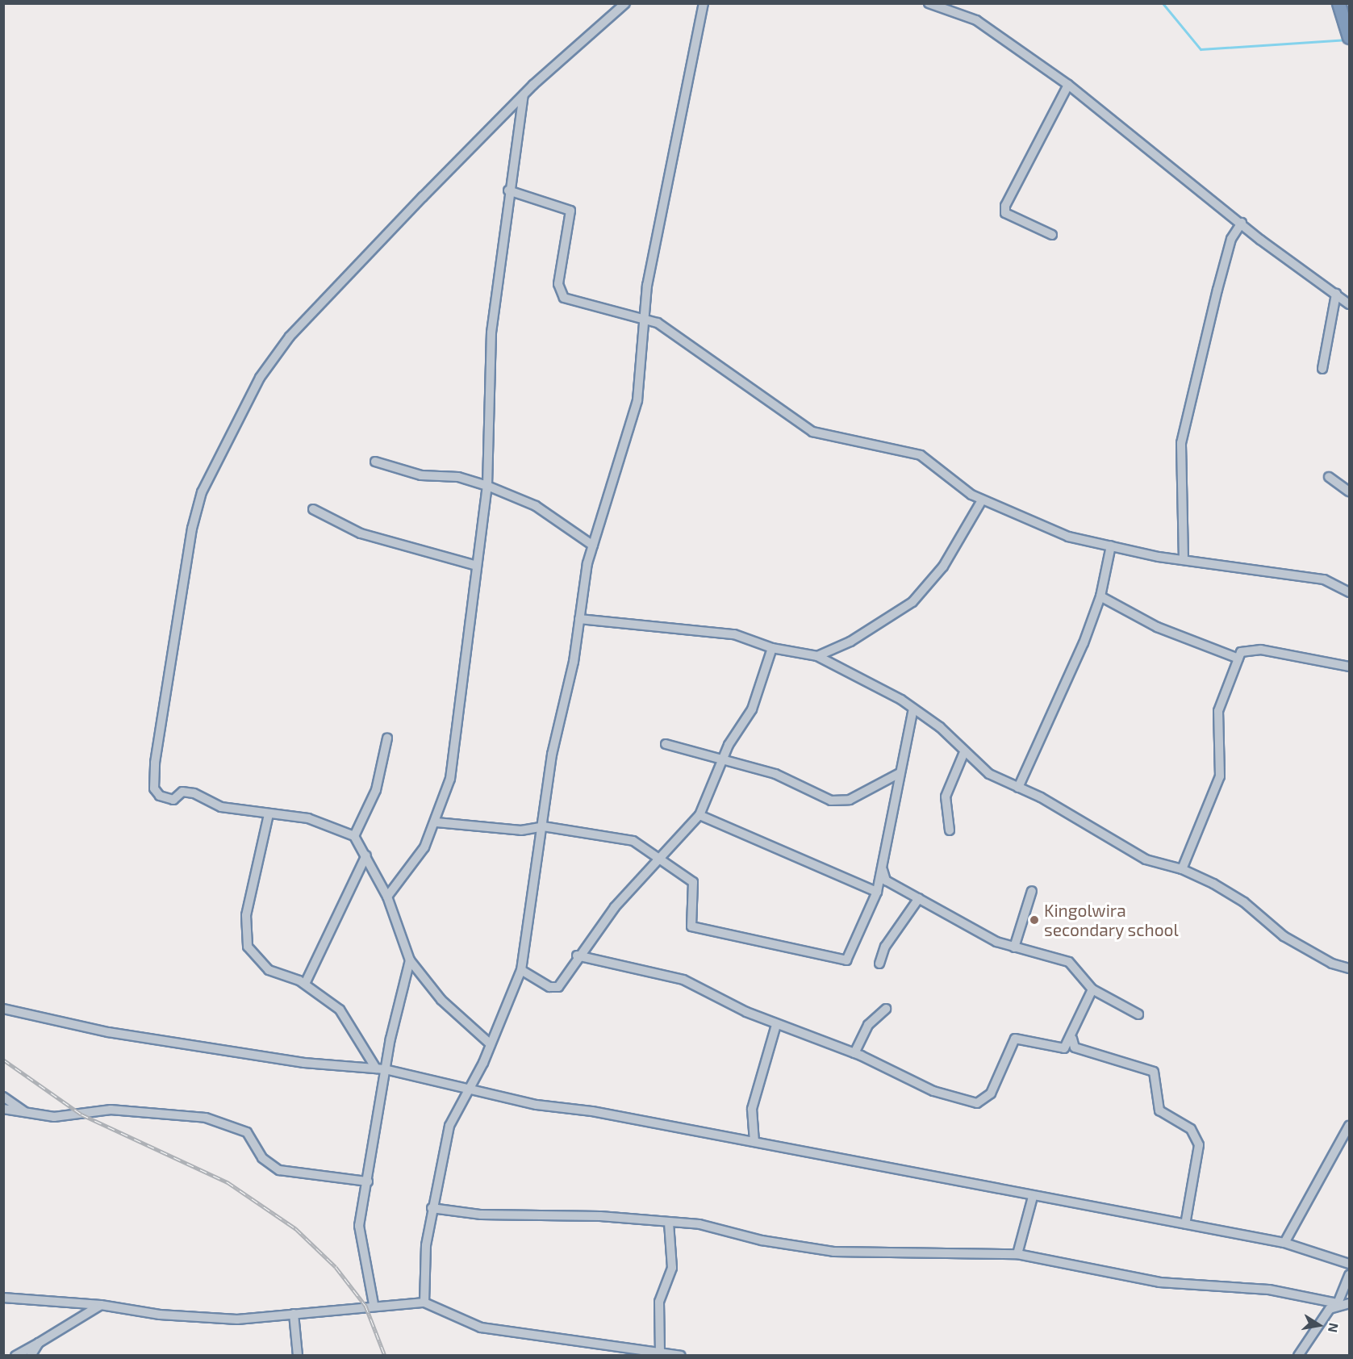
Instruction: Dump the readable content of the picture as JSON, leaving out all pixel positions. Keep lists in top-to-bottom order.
{
  "places": ["Kingolwira secondary school"],
  "north": "right"
}
